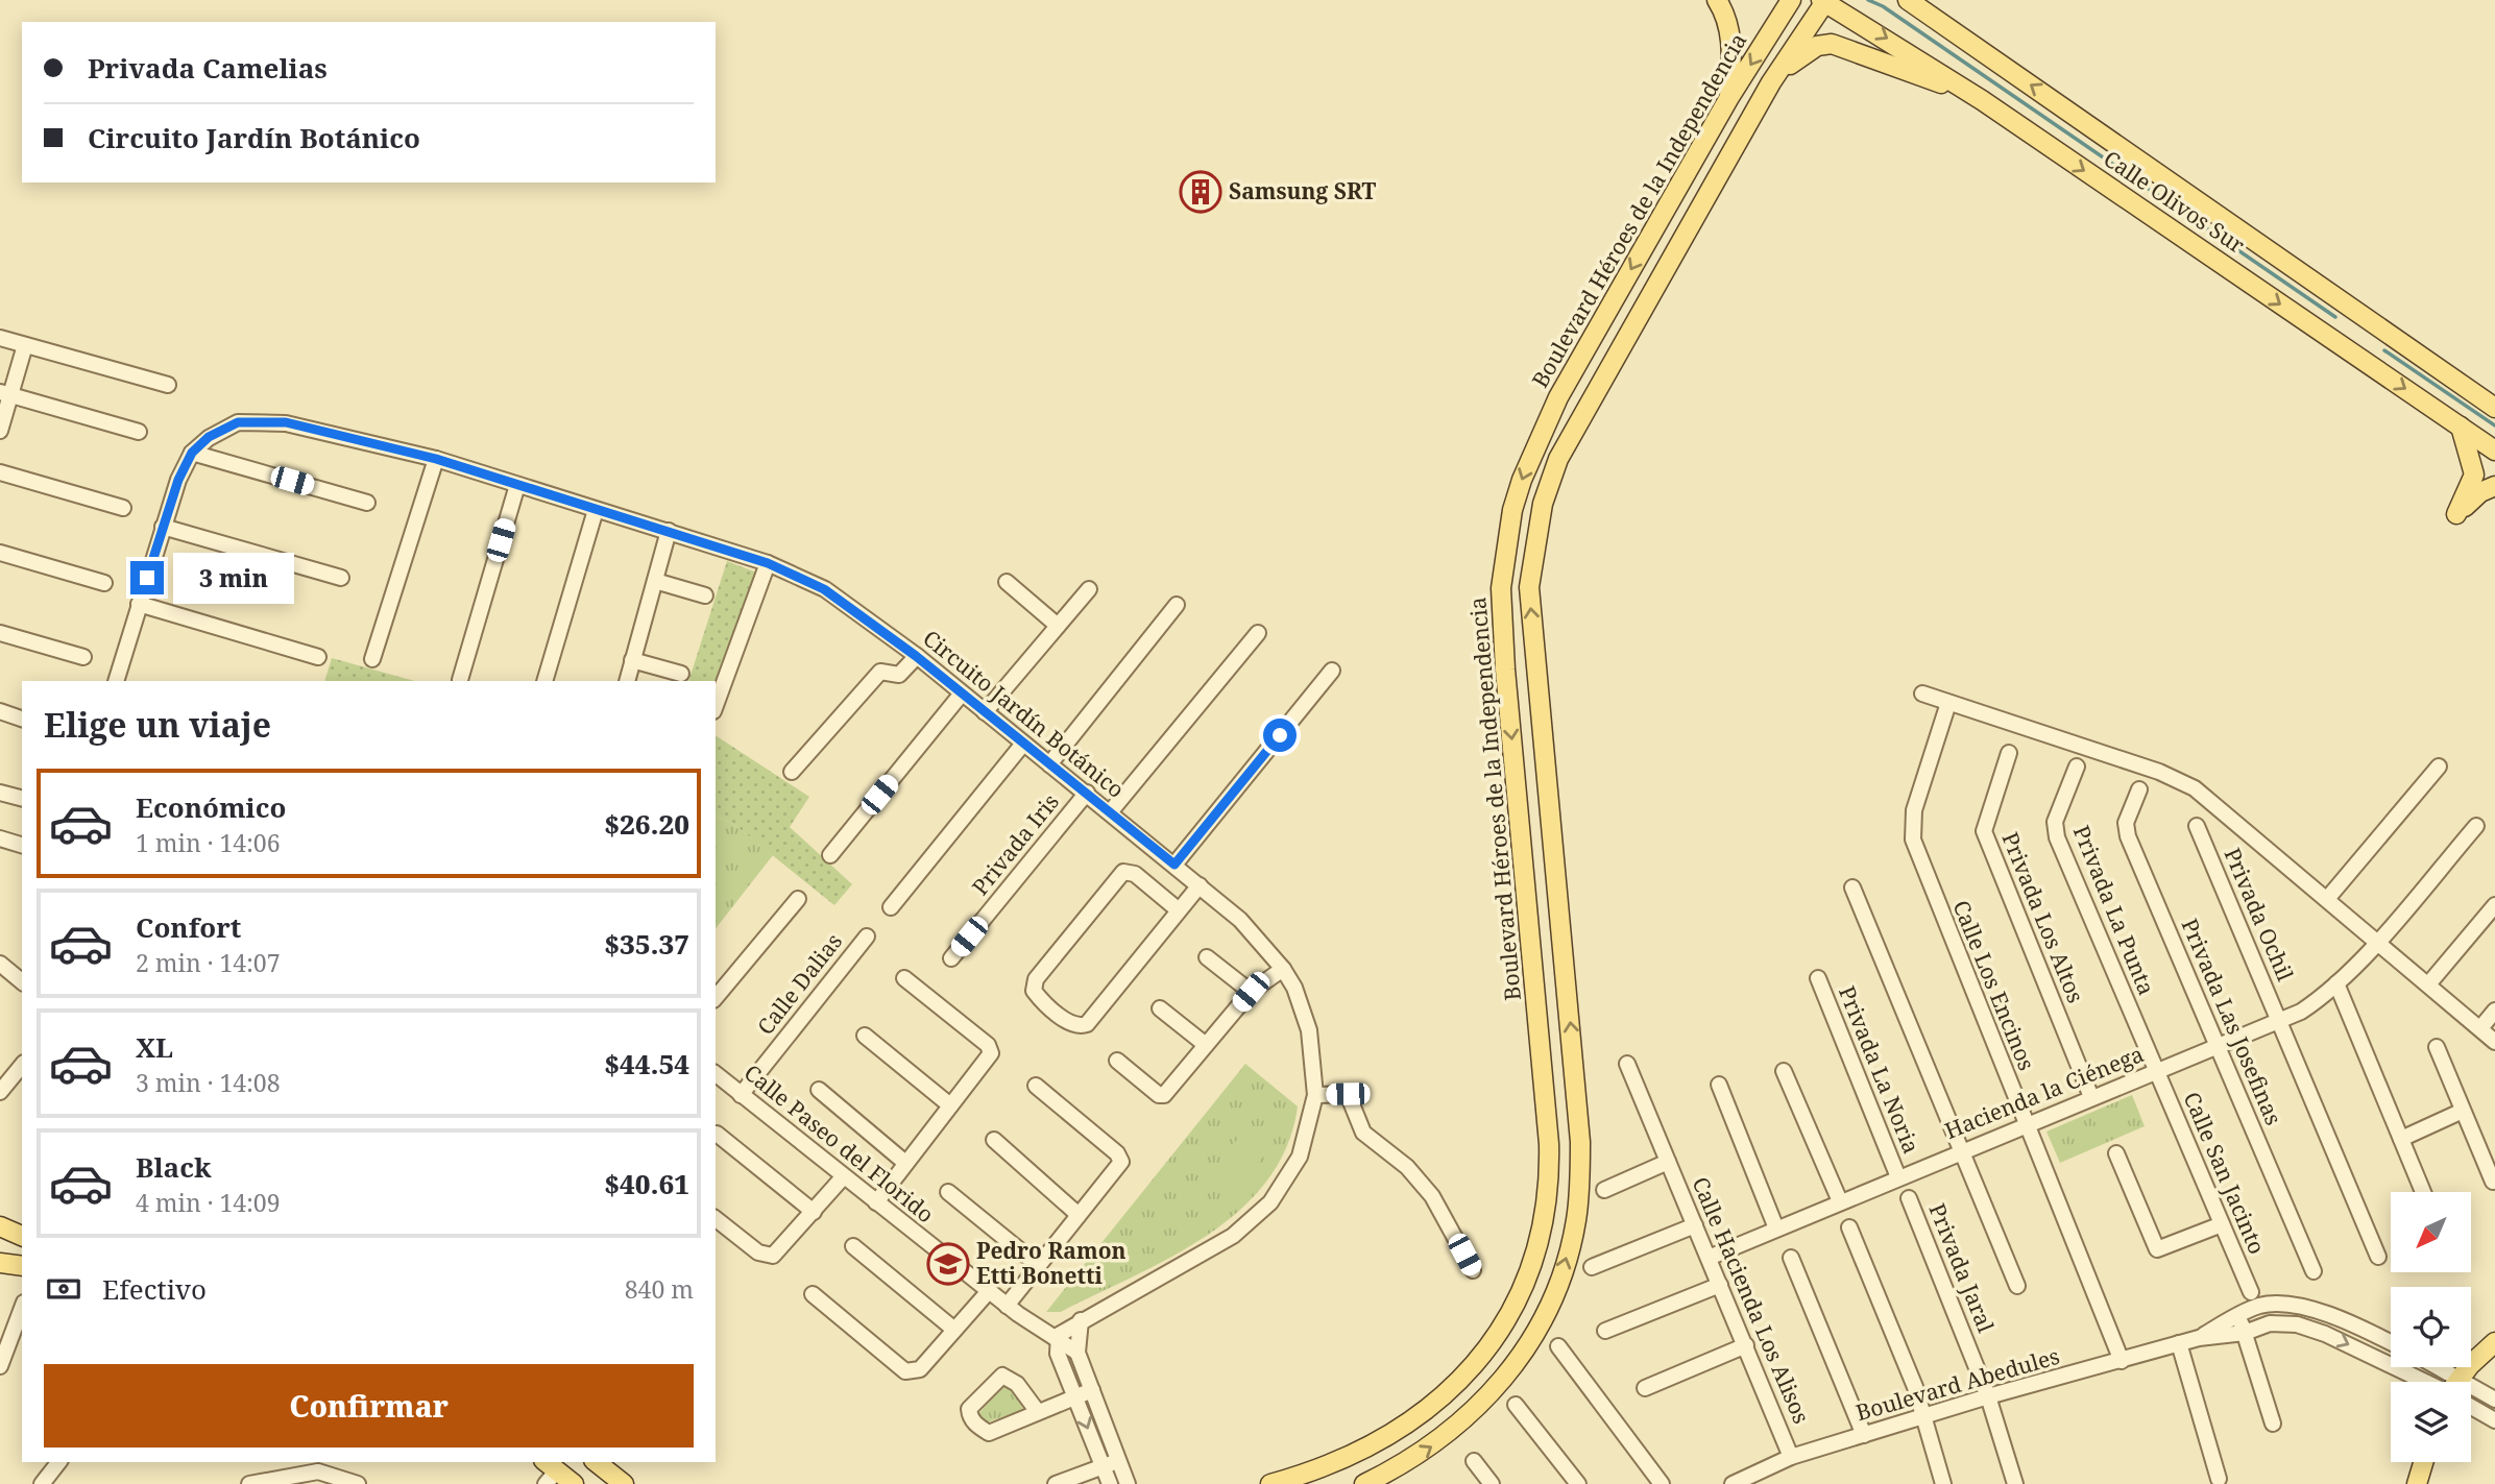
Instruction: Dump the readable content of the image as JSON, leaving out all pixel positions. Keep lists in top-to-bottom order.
{
  "streets": {
    "main road": ["Calle Olivos Sur", "Boulevard Héroes de la Independencia"],
    "street": [
      "Circuito Jardín Botánico",
      "Privada Iris",
      "Privada La Punta",
      "Privada Ochil",
      "Privada Los Altos",
      "Calle Dalias",
      "Calle Los Encinos",
      "Privada Las Josefinas",
      "Privada La Noria",
      "Hacienda la Ciénega",
      "Calle Paseo del Florido",
      "Calle San Jacinto",
      "Privada Jaral",
      "Calle Hacienda Los Alisos",
      "Boulevard Abedules"
    ]
  },
  "crossings": [
    ["Circuito Jardín Botánico", "Privada Iris"],
    ["Circuito Jardín Botánico", "Calle Paseo del Florido"],
    ["Privada La Punta", "Hacienda la Ciénega"],
    ["Privada La Punta", "Calle San Jacinto"],
    ["Privada Ochil", "Hacienda la Ciénega"],
    ["Privada Los Altos", "Hacienda la Ciénega"],
    ["Calle Dalias", "Calle Paseo del Florido"],
    ["Calle Los Encinos", "Hacienda la Ciénega"],
    ["Calle Los Encinos", "Boulevard Abedules"],
    ["Privada Las Josefinas", "Hacienda la Ciénega"],
    ["Privada La Noria", "Hacienda la Ciénega"],
    ["Hacienda la Ciénega", "Calle San Jacinto"],
    ["Hacienda la Ciénega", "Calle Hacienda Los Alisos"],
    ["Privada Jaral", "Boulevard Abedules"],
    ["Calle Hacienda Los Alisos", "Boulevard Abedules"]
  ],
  "places": {
    "building": ["Samsung SRT"],
    "school or university": ["Pedro Ramon Etti Bonetti"]
  },
  "north": "bottom left",
  "page": {
    "banner": ["Privada Camelias", "Circuito Jardín Botánico"],
    "bubble": "3 min",
    "heading": "Elige un viaje",
    "list": [
      {
        "name": "Económico",
        "note": "1 min · 14:06",
        "value": "$26.20"
      },
      {
        "name": "Confort",
        "note": "2 min · 14:07",
        "value": "$35.37"
      },
      {
        "name": "XL",
        "note": "3 min · 14:08",
        "value": "$44.54"
      },
      {
        "name": "Black",
        "note": "4 min · 14:09",
        "value": "$40.61"
      }
    ],
    "pay": ["Efectivo", "840 m"],
    "buttons": "Confirmar"
  }
}
